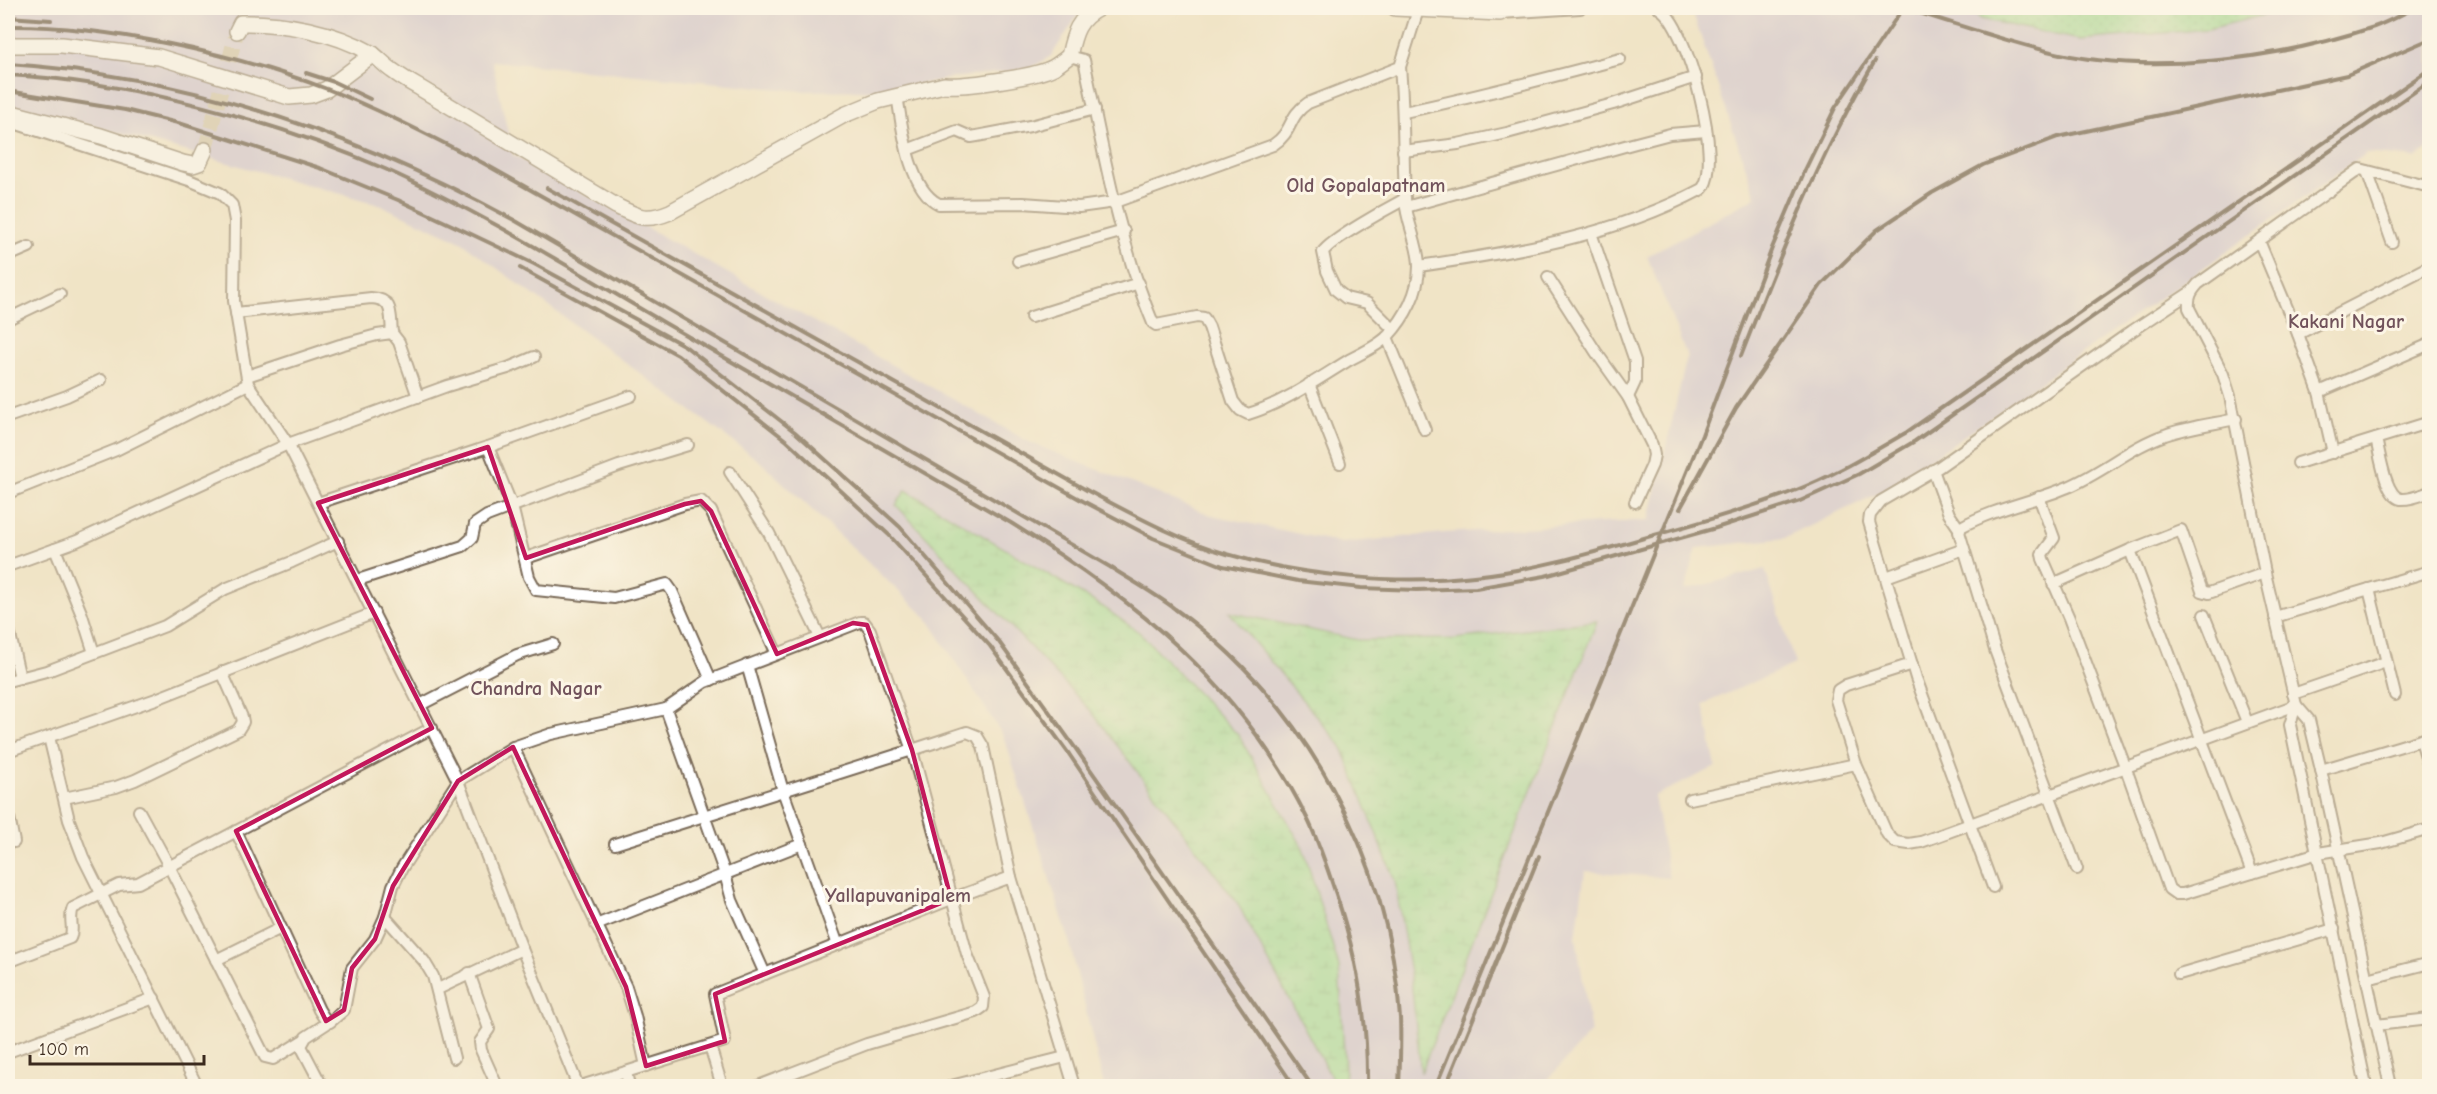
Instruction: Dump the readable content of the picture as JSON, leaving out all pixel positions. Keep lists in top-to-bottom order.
{
  "districts": [
    "Old Gopalapatnam",
    "Kakani Nagar",
    "Chandra Nagar",
    "Yallapuvanipalem"
  ],
  "scale_bar": "100 m"
}
